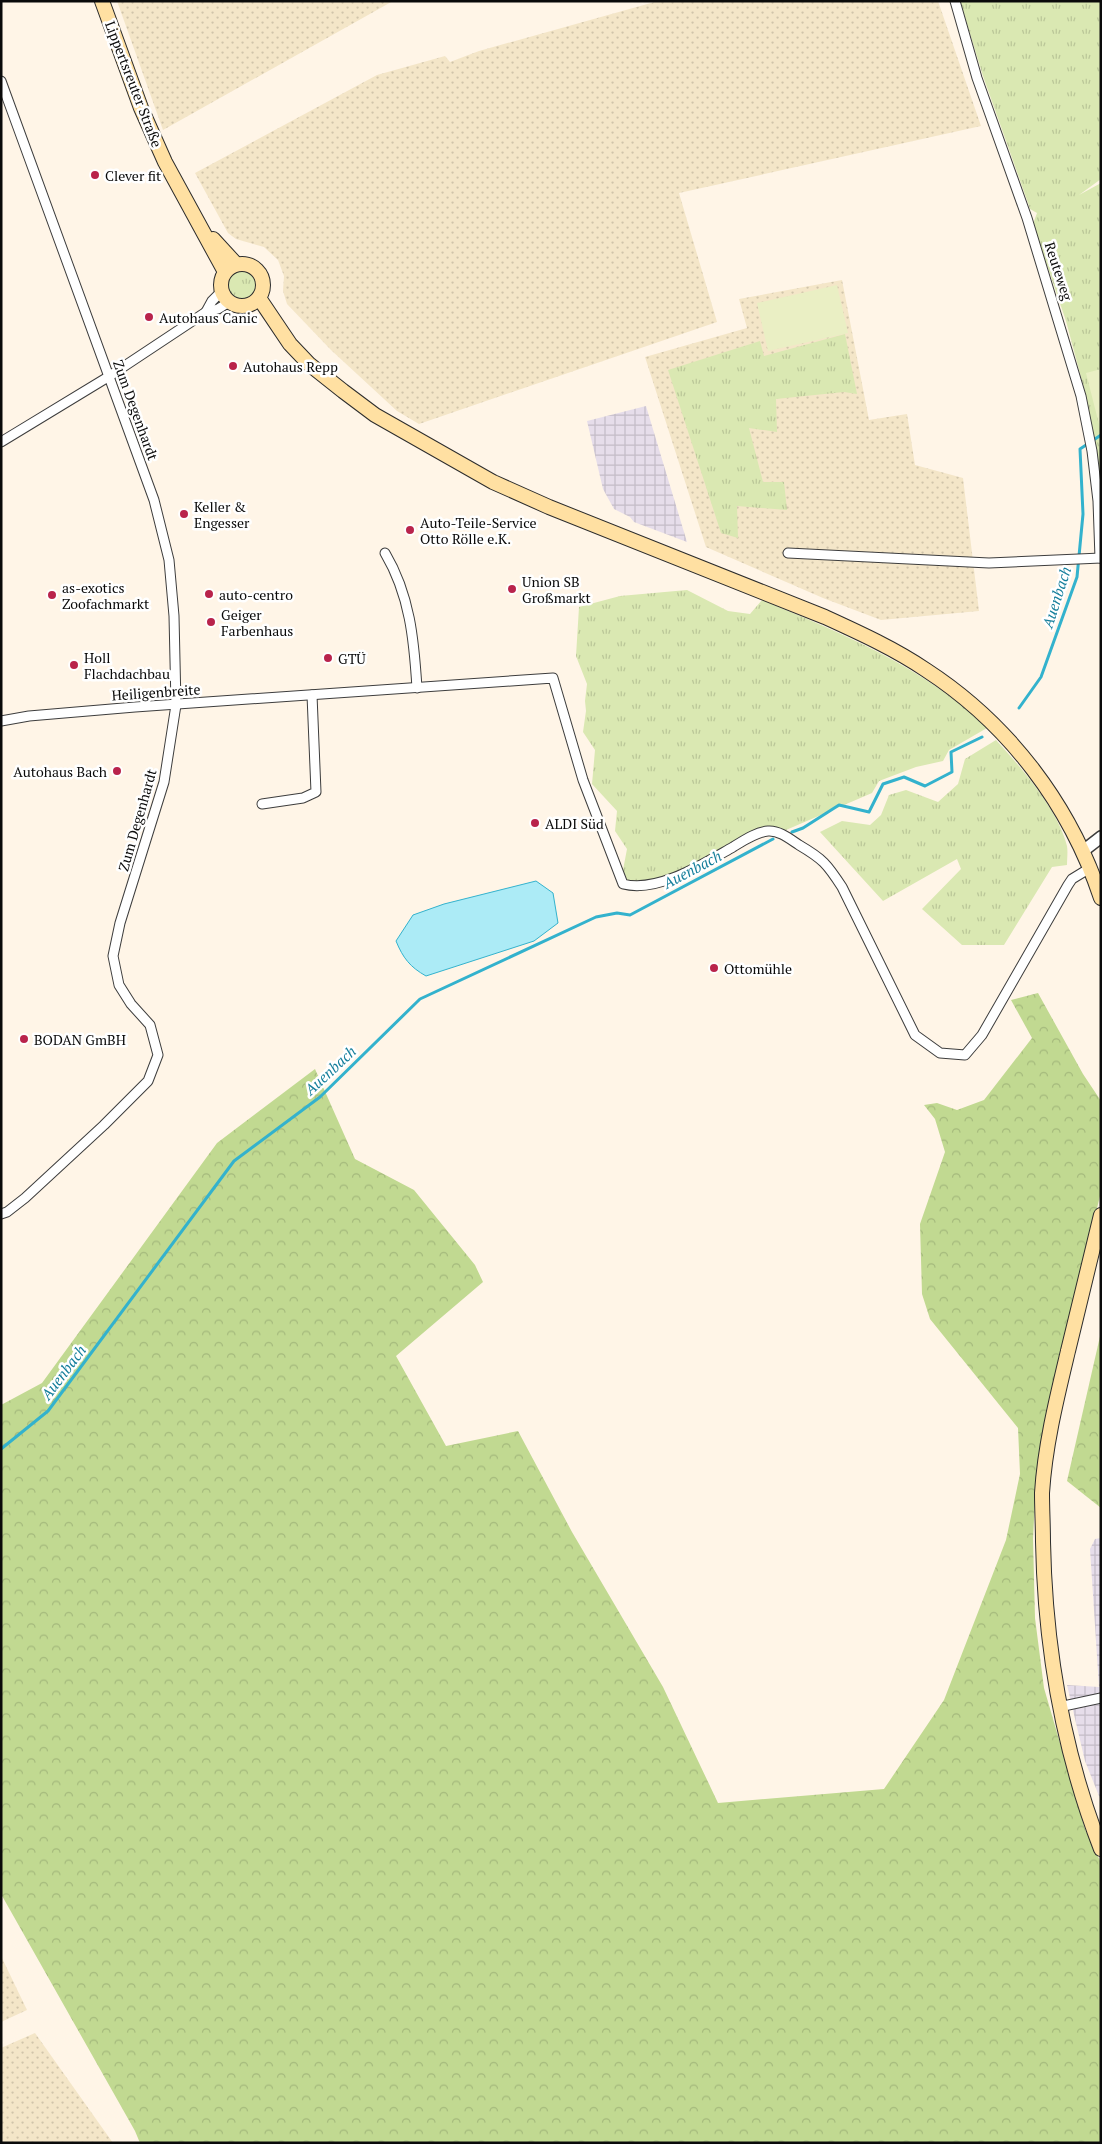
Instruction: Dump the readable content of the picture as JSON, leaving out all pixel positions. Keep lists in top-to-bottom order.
{
  "streets": {
    "main road": ["Lippertsreuter Straße"],
    "street": ["Reuteweg", "Zum Degenhardt", "Heiligenbreite"]
  },
  "crossings": [
    ["Zum Degenhardt", "Heiligenbreite"]
  ],
  "water": ["Auenbach"],
  "places": [
    "Clever fit",
    "Autohaus Canic",
    "Autohaus Repp",
    "Keller & Engesser",
    "Auto-Teile-Service Otto Rölle e.K.",
    "Union SB Großmarkt",
    "auto-centro",
    "as-exotics Zoofachmarkt",
    "Geiger Farbenhaus",
    "GTÜ",
    "Holl Flachdachbau",
    "Autohaus Bach",
    "ALDI Süd",
    "Ottomühle",
    "BODAN GmBH"
  ]
}
